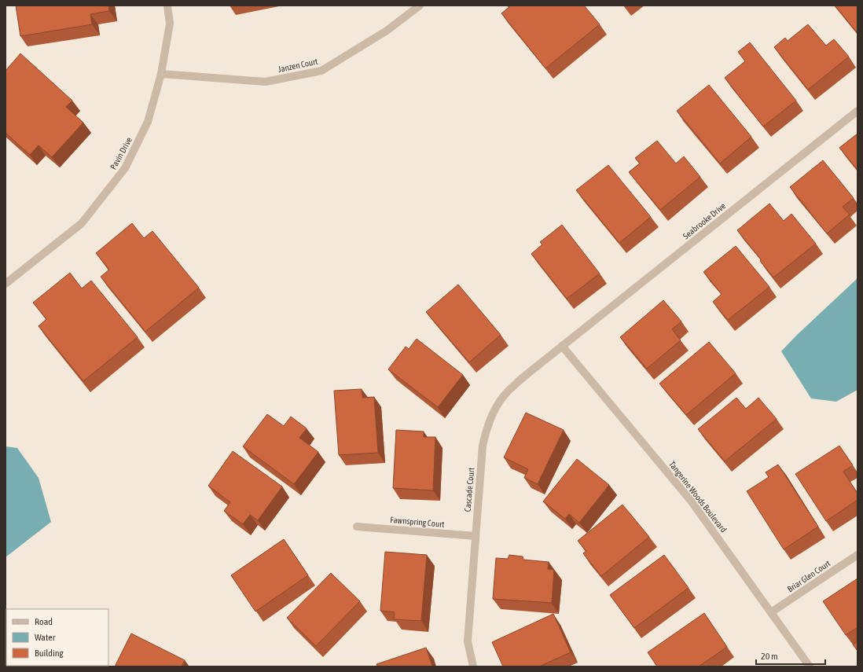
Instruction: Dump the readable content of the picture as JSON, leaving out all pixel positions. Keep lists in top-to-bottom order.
{
  "streets": {
    "street": [
      "Janzen Court",
      "Pavin Drive",
      "Seabrooke Drive",
      "Cascade Court",
      "Tangerine Woods Boulevard",
      "Fawnspring Court",
      "Briar Glen Court"
    ]
  },
  "crossings": [
    ["Janzen Court", "Pavin Drive"],
    ["Seabrooke Drive", "Cascade Court"],
    ["Seabrooke Drive", "Tangerine Woods Boulevard"],
    ["Cascade Court", "Tangerine Woods Boulevard"],
    ["Cascade Court", "Fawnspring Court"],
    ["Tangerine Woods Boulevard", "Briar Glen Court"]
  ],
  "legend": ["Road", "Water", "Building"],
  "scale_bar": "20 m"
}
